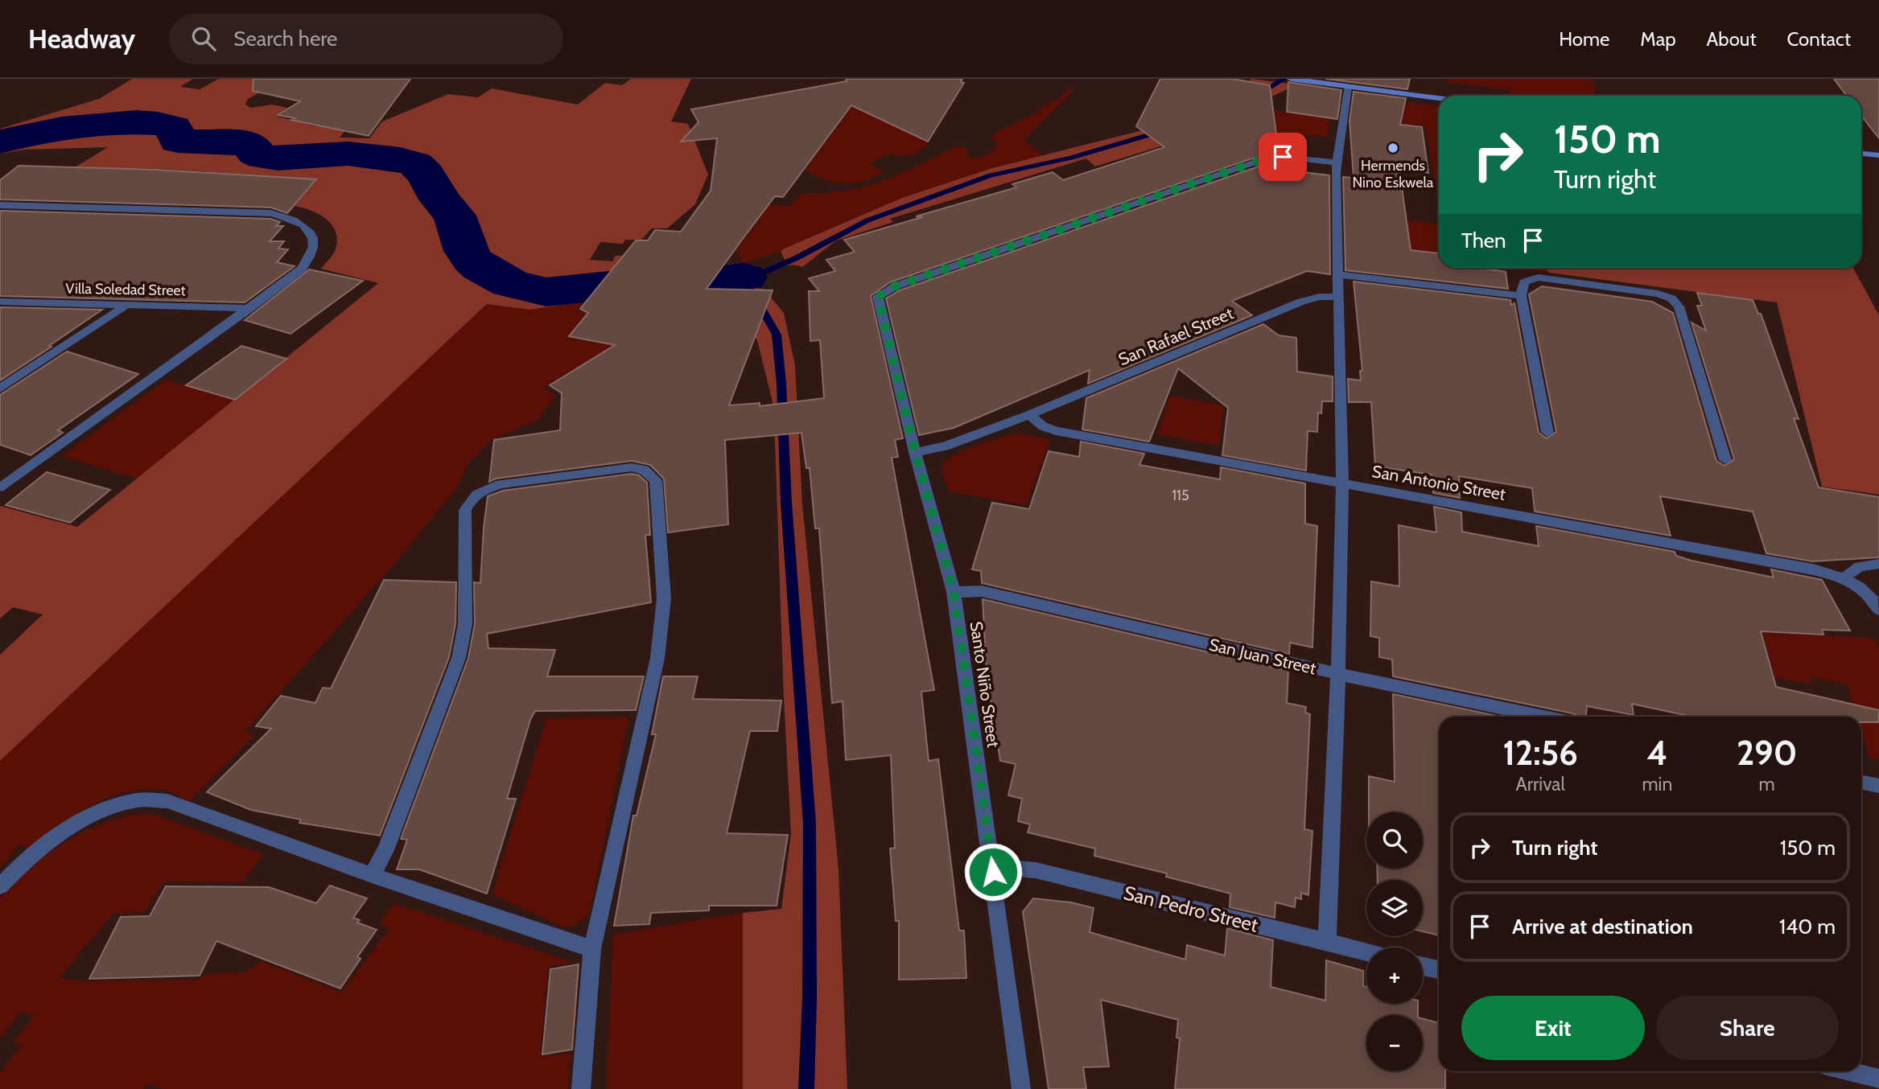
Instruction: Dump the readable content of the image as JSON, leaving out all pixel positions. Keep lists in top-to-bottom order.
{
  "streets": {
    "street": [
      "Villa Soledad Street",
      "San Rafael Street",
      "San Antonio Street",
      "San Juan Street",
      "Santo Niño Street",
      "San Pedro Street"
    ]
  },
  "crossings": [
    ["San Rafael Street", "San Antonio Street"],
    ["San Rafael Street", "Santo Niño Street"],
    ["San Juan Street", "Santo Niño Street"],
    ["Santo Niño Street", "San Pedro Street"]
  ],
  "places": ["Hermends Nino Eskwela"],
  "house_numbers": ["115"],
  "page": {
    "header": "Headway",
    "search": "Search here",
    "nav": [
      "Home",
      "Map",
      "About",
      "Contact"
    ],
    "turn": ["150 m", "Turn right"],
    "then": "Then",
    "eta": [
      "12:56",
      "Arrival",
      "4",
      "min",
      "290",
      "m"
    ],
    "map_buttons": ["+", "−"],
    "list": [
      {
        "name": "Turn right",
        "value": "150 m"
      },
      {
        "name": "Arrive at destination",
        "value": "140 m"
      }
    ],
    "buttons": ["Exit", "Share"]
  }
}
